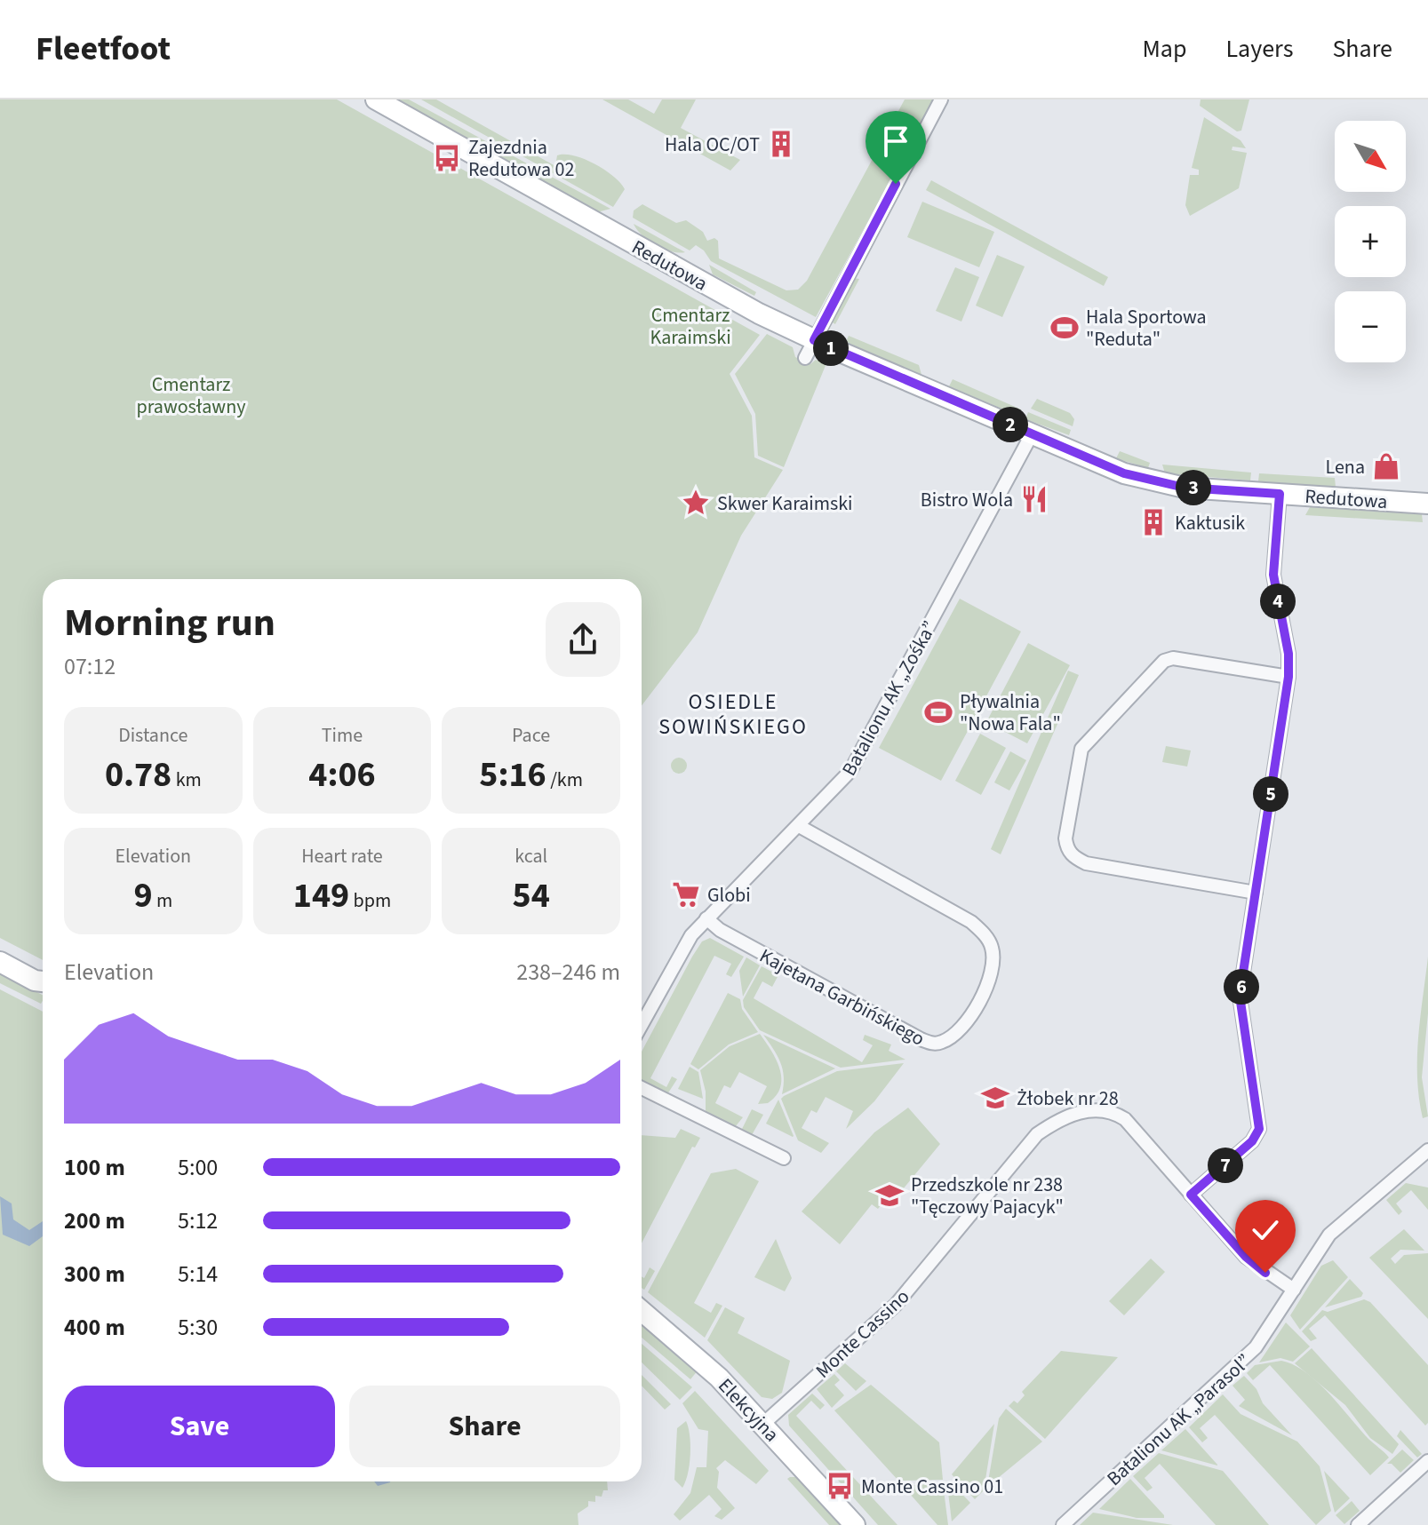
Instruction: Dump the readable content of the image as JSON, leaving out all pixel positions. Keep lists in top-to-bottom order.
{
  "streets": {
    "street": [
      "Redutowa",
      "Batalionu AK „Zośka”",
      "Kajetana Garbińskiego",
      "Monte Cassino",
      "Elekcyjna",
      "Batalionu AK „Parasol”"
    ]
  },
  "crossings": [
    ["Redutowa", "Batalionu AK „Zośka”"],
    ["Batalionu AK „Zośka”", "Kajetana Garbińskiego"],
    ["Monte Cassino", "Elekcyjna"],
    ["Monte Cassino", "Batalionu AK „Parasol”"]
  ],
  "districts": ["OSIEDLE SOWIŃSKIEGO"],
  "parks": ["Cmentarz Karaimski", "Cmentarz prawosławny"],
  "places": {
    "building": ["Hala OC/OT", "Kaktusik"],
    "bus stop": ["Zajezdnia Redutowa 02", "Monte Cassino 01"],
    "sports": ["Hala Sportowa \"Reduta\"", "Pływalnia \"Nowa Fala\""],
    "shop": ["Lena"],
    "restaurant": ["Bistro Wola"],
    "place": ["Skwer Karaimski"],
    "supermarket": ["Globi"],
    "school or university": ["Żłobek nr 28", "Przedszkole nr 238 \"Tęczowy Pajacyk\""]
  },
  "north": "bottom right",
  "page": {
    "header": "Fleetfoot",
    "nav": ["Map", "Layers", "Share"],
    "map_buttons": ["+", "−"],
    "pins": [
      "1",
      "2",
      "3",
      "4",
      "5",
      "6",
      "7"
    ],
    "heading": ["Morning run", "07:12"],
    "stats": [
      ["Distance", "0.78 km"],
      ["Time", "4:06"],
      ["Pace", "5:16 /km"],
      ["Elevation", "9 m"],
      ["Heart rate", "149 bpm"],
      ["kcal", "54"]
    ],
    "chart": ["Elevation", "238–246 m"],
    "list": [
      {
        "name": "100 m",
        "note": "5:00"
      },
      {
        "name": "200 m",
        "note": "5:12"
      },
      {
        "name": "300 m",
        "note": "5:14"
      },
      {
        "name": "400 m",
        "note": "5:30"
      }
    ],
    "buttons": ["Save", "Share"]
  }
}
